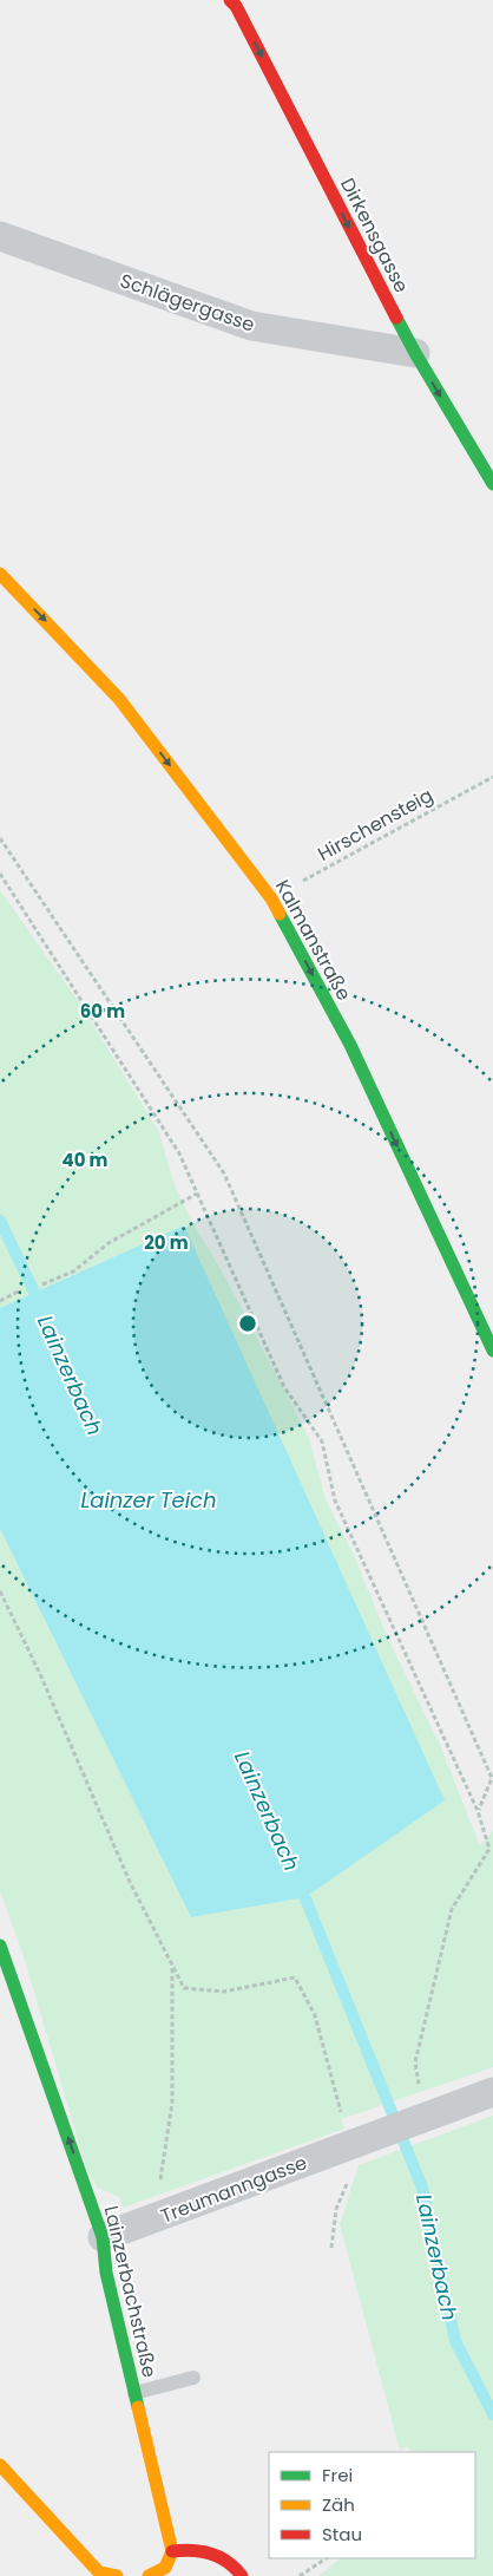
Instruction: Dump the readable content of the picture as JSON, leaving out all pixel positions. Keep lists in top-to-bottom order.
{
  "streets": {
    "street": [
      "Dirkensgasse",
      "Schlägergasse",
      "Kalmanstraße",
      "Treumanngasse",
      "Lainzerbachstraße"
    ],
    "path": ["Hirschensteig"]
  },
  "crossings": [
    ["Dirkensgasse", "Schlägergasse"],
    ["Hirschensteig", "Kalmanstraße"],
    ["Treumanngasse", "Lainzerbachstraße"]
  ],
  "one_way": ["Dirkensgasse", "Kalmanstraße", "Lainzerbachstraße"],
  "water": ["Lainzerbach", "Lainzer Teich"],
  "legend": ["Frei", "Zäh", "Stau"],
  "rings": ["60 m", "40 m", "20 m"]
}
